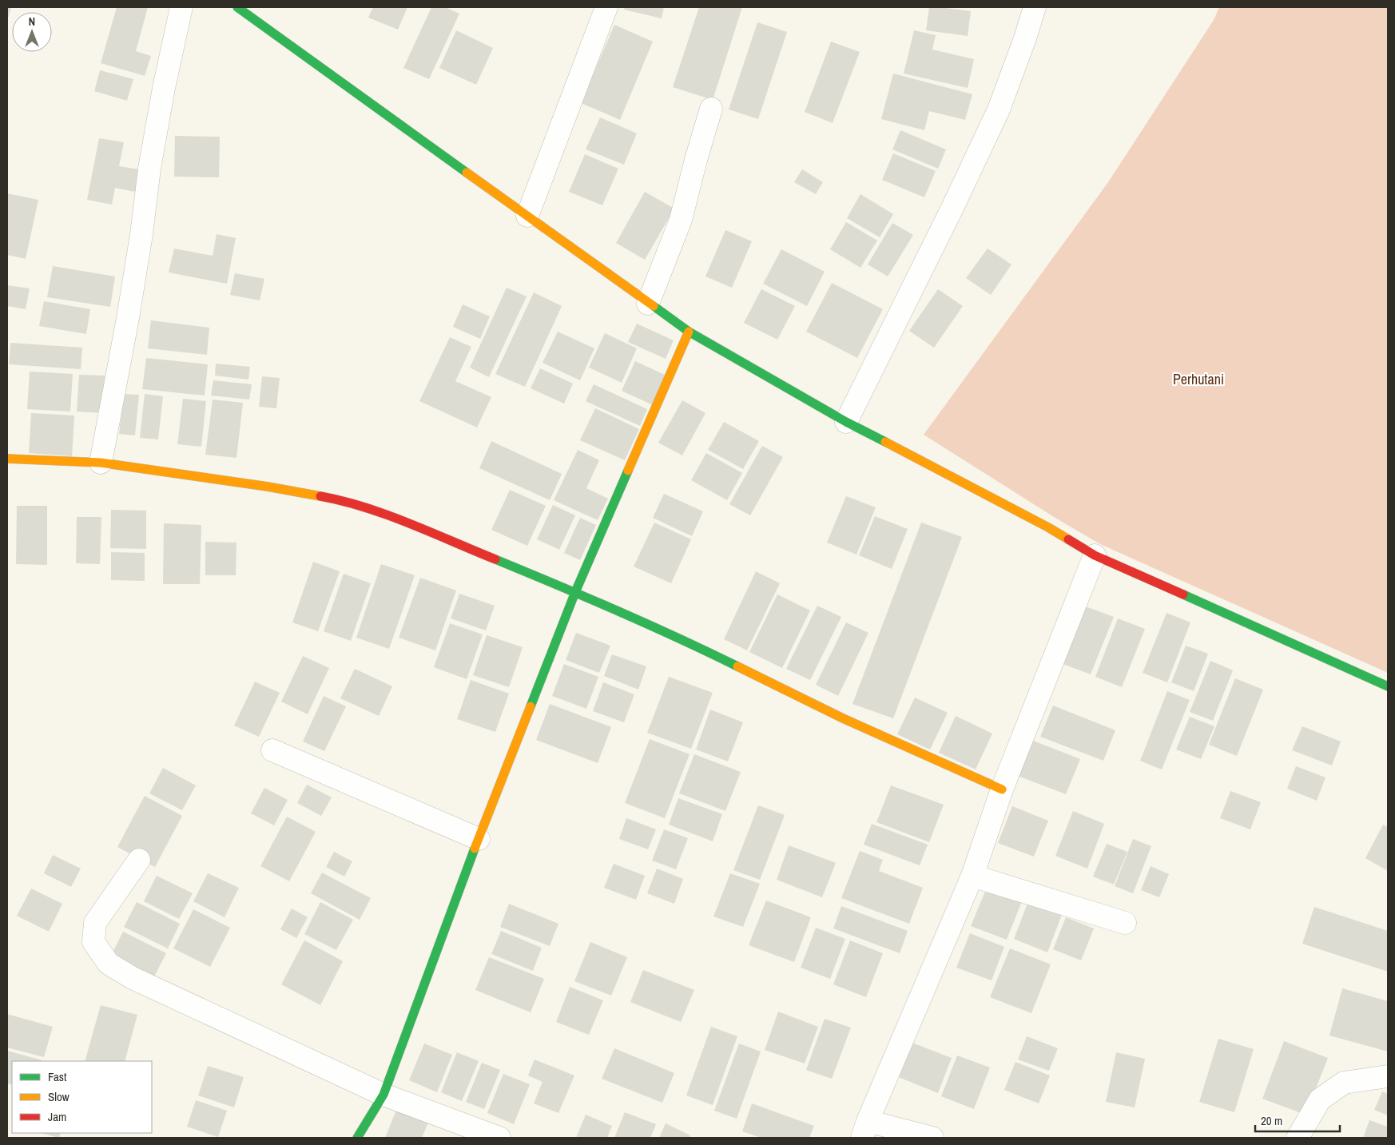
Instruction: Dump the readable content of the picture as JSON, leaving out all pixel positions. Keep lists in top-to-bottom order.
{
  "parks": ["Perhutani"],
  "legend": ["Fast", "Slow", "Jam"],
  "scale_bar": "20 m",
  "north": "top"
}
